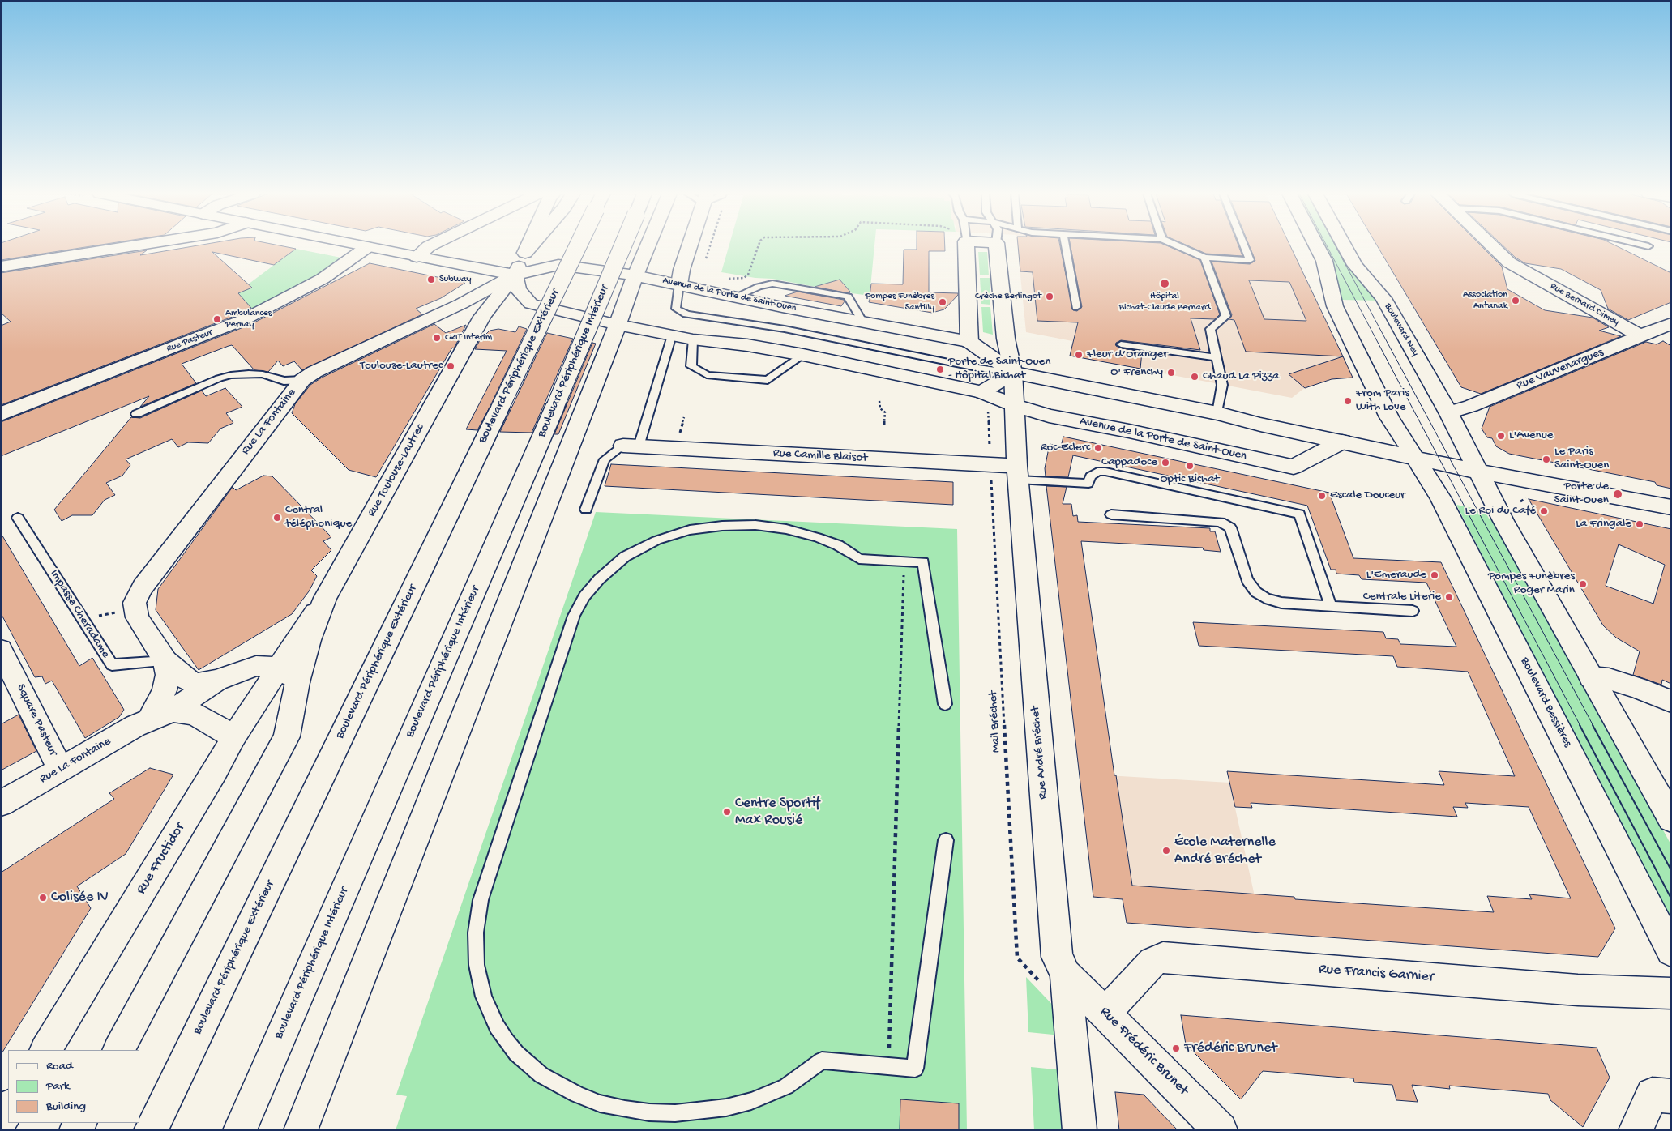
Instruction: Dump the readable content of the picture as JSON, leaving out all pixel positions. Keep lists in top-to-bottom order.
{
  "streets": {
    "main road": [
      "Avenue de la Porte de Saint-Ouen",
      "Rue Bernard Dimey",
      "Boulevard Ney",
      "Rue Pasteur",
      "Boulevard Périphérique Intérieur",
      "Boulevard Périphérique Extérieur",
      "Rue Vauvenargues",
      "Rue La Fontaine",
      "Rue Camille Blaisot",
      "Rue Toulouse-Lautrec",
      "Boulevard Bessières",
      "Square Pasteur",
      "Rue André Bréchet",
      "Rue Fructidor",
      "Rue Francis Garnier",
      "Rue Frédéric Brunet"
    ],
    "lane": ["Impasse Cheradame"],
    "path": ["Mail Bréchet"]
  },
  "crossings": [
    ["Avenue de la Porte de Saint-Ouen", "Boulevard Ney"],
    ["Avenue de la Porte de Saint-Ouen", "Rue La Fontaine"],
    ["Avenue de la Porte de Saint-Ouen", "Rue Toulouse-Lautrec"],
    ["Avenue de la Porte de Saint-Ouen", "Boulevard Bessières"],
    ["Avenue de la Porte de Saint-Ouen", "Rue André Bréchet"],
    ["Rue Bernard Dimey", "Rue Vauvenargues"],
    ["Boulevard Ney", "Rue Vauvenargues"],
    ["Rue La Fontaine", "Rue Toulouse-Lautrec"],
    ["Rue La Fontaine", "Impasse Cheradame"],
    ["Rue La Fontaine", "Square Pasteur"],
    ["Rue La Fontaine", "Rue Fructidor"],
    ["Rue Camille Blaisot", "Mail Bréchet"],
    ["Rue Camille Blaisot", "Rue André Bréchet"],
    ["Rue Toulouse-Lautrec", "Rue Fructidor"],
    ["Mail Bréchet", "Rue André Bréchet"],
    ["Rue André Bréchet", "Rue Frédéric Brunet"],
    ["Rue Francis Garnier", "Rue Frédéric Brunet"]
  ],
  "places": [
    "Subway",
    "Hôpital Bichat-Claude Bernard",
    "Crèche Berlingot",
    "Association Antanak",
    "Pompes Funèbres Santilly",
    "Ambulances Pernay",
    "CRIT Interim",
    "Fleur d’Oranger",
    "Toulouse-Lautrec",
    "Porte de Saint-Ouen - Hôpital Bichat",
    "O' Frenchy",
    "Chaud La Pizza",
    "From Paris With Love",
    "L'Avenue",
    "Roc-Eclerc",
    "Le Paris Saint-Ouen",
    "Cappadoce",
    "Optic Bichat",
    "Porte de Saint-Ouen",
    "Escale Douceur",
    "Le Roi du Café",
    "Central téléphonique",
    "La Fringale",
    "L'Emeraude",
    "Pompes Funèbres Roger Marin",
    "Centrale Literie",
    "Centre Sportif Max Rousié",
    "École Maternelle André Bréchet",
    "Colisée IV",
    "Frédéric Brunet"
  ],
  "legend": ["Road", "Park", "Building"]
}
